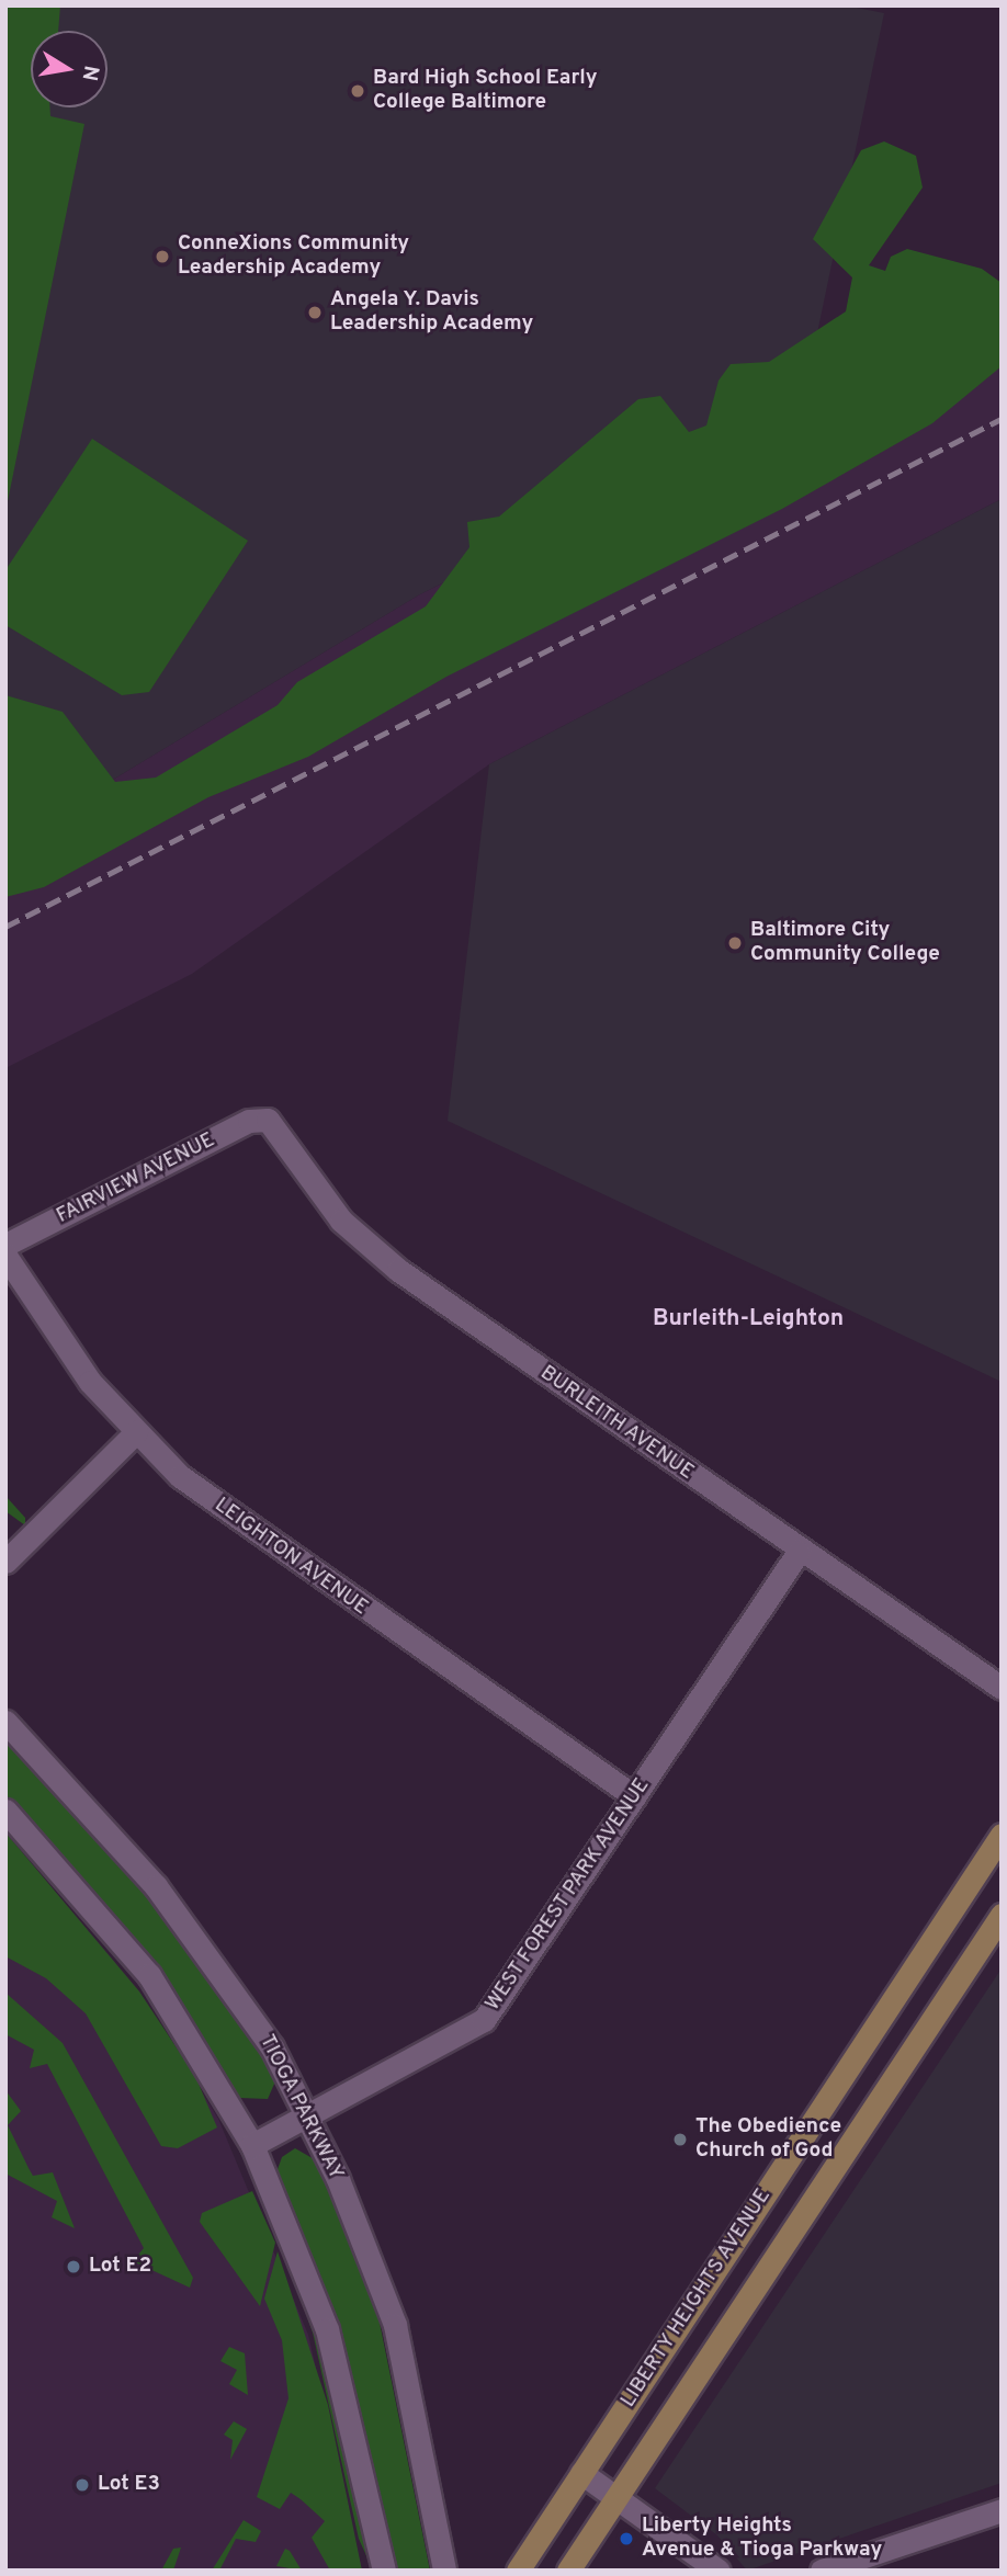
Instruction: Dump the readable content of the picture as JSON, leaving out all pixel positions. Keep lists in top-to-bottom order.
{
  "streets": {
    "main road": ["LIBERTY HEIGHTS AVENUE"],
    "street": [
      "FAIRVIEW AVENUE",
      "BURLEITH AVENUE",
      "LEIGHTON AVENUE",
      "WEST FOREST PARK AVENUE",
      "TIOGA PARKWAY"
    ]
  },
  "crossings": [
    ["FAIRVIEW AVENUE", "BURLEITH AVENUE"],
    ["BURLEITH AVENUE", "WEST FOREST PARK AVENUE"],
    ["LEIGHTON AVENUE", "WEST FOREST PARK AVENUE"],
    ["WEST FOREST PARK AVENUE", "TIOGA PARKWAY"]
  ],
  "districts": ["Burleith-Leighton"],
  "places": [
    "Bard High School Early College Baltimore",
    "ConneXions Community Leadership Academy",
    "Angela Y. Davis Leadership Academy",
    "Baltimore City Community College",
    "The Obedience Church of God",
    "Lot E2",
    "Lot E3",
    "Liberty Heights Avenue & Tioga Parkway"
  ],
  "north": "right"
}
